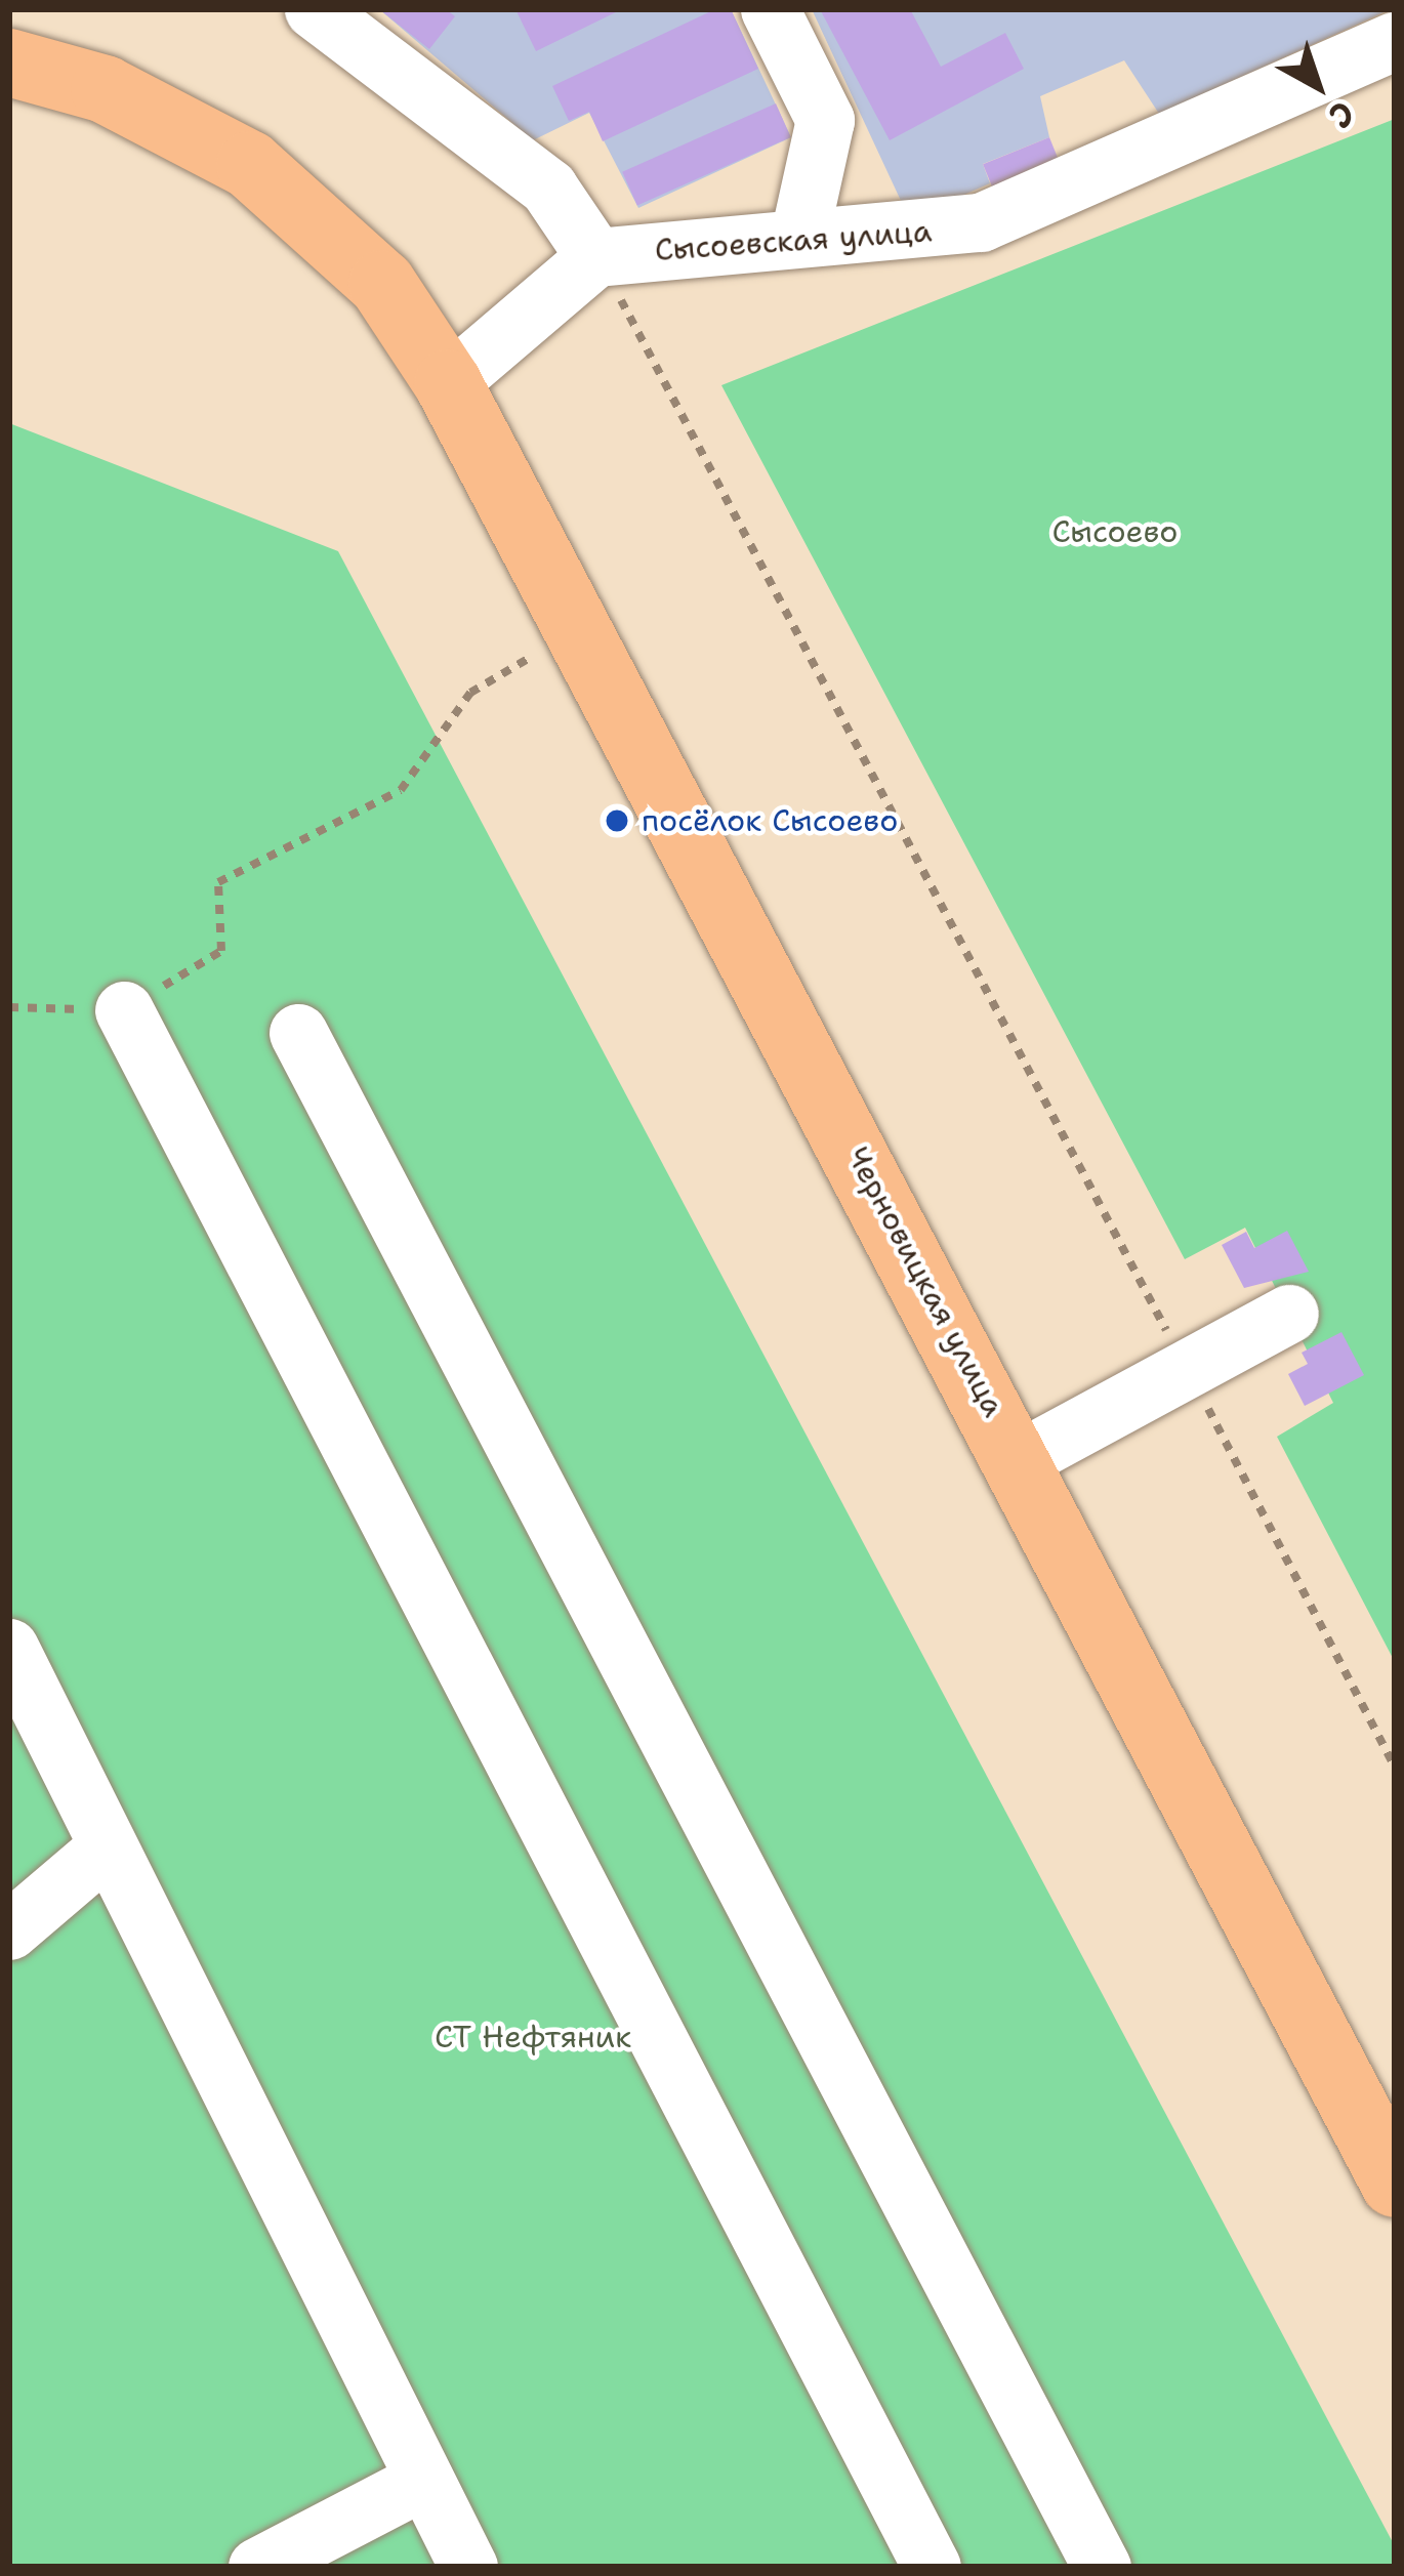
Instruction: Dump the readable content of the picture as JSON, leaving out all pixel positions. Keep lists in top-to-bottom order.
{
  "streets": {
    "main road": ["Черновицкая улица"],
    "street": ["Сысоевская улица"]
  },
  "parks": ["Сысоево", "СТ Нефтяник"],
  "places": ["посёлок Сысоево"],
  "north": "bottom right"
}
